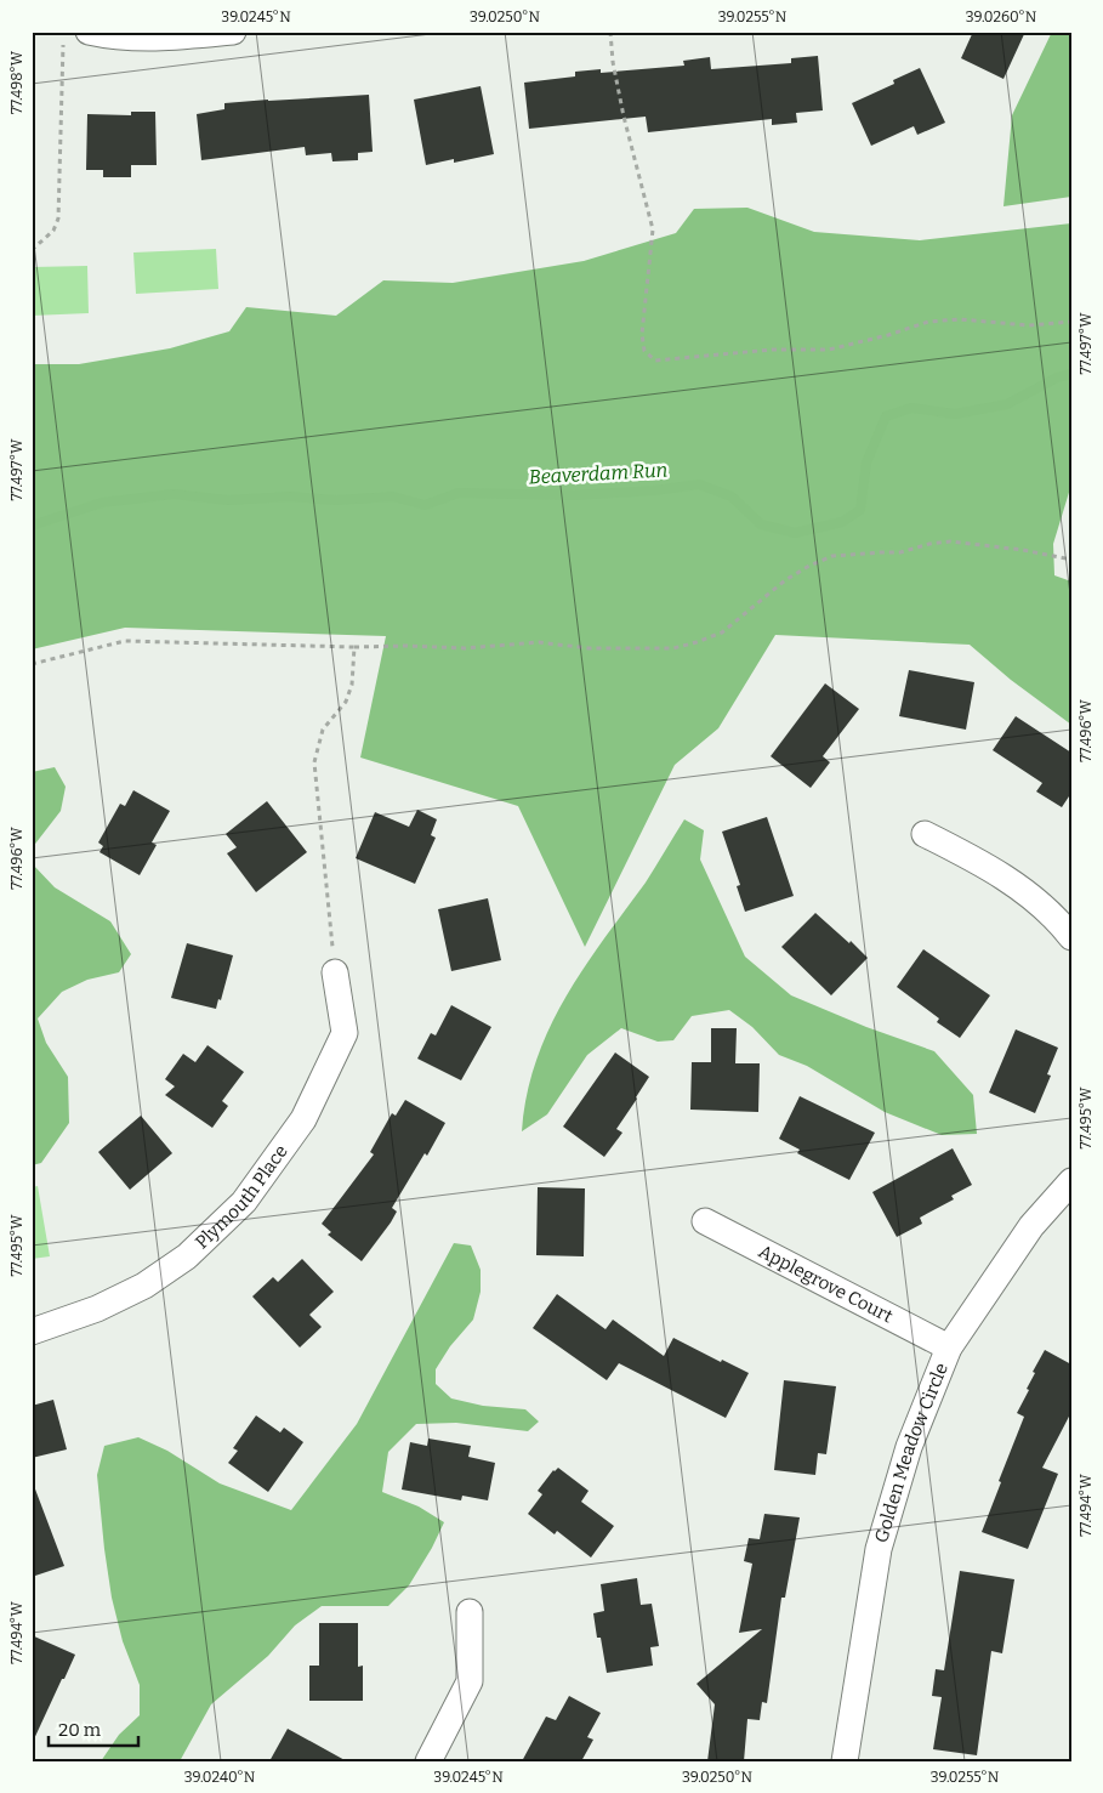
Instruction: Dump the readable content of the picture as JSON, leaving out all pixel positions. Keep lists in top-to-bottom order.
{
  "streets": {
    "street": ["Plymouth Place", "Applegrove Court", "Golden Meadow Circle"]
  },
  "crossings": [
    ["Applegrove Court", "Golden Meadow Circle"]
  ],
  "water": ["Beaverdam Run"],
  "scale_bar": "20 m",
  "coordinates": [
    "39.0245°N",
    "39.0250°N",
    "39.0255°N",
    "39.0260°N",
    "77.498°W",
    "77.497°W",
    "77.496°W",
    "77.495°W",
    "77.494°W",
    "39.0240°N"
  ]
}
